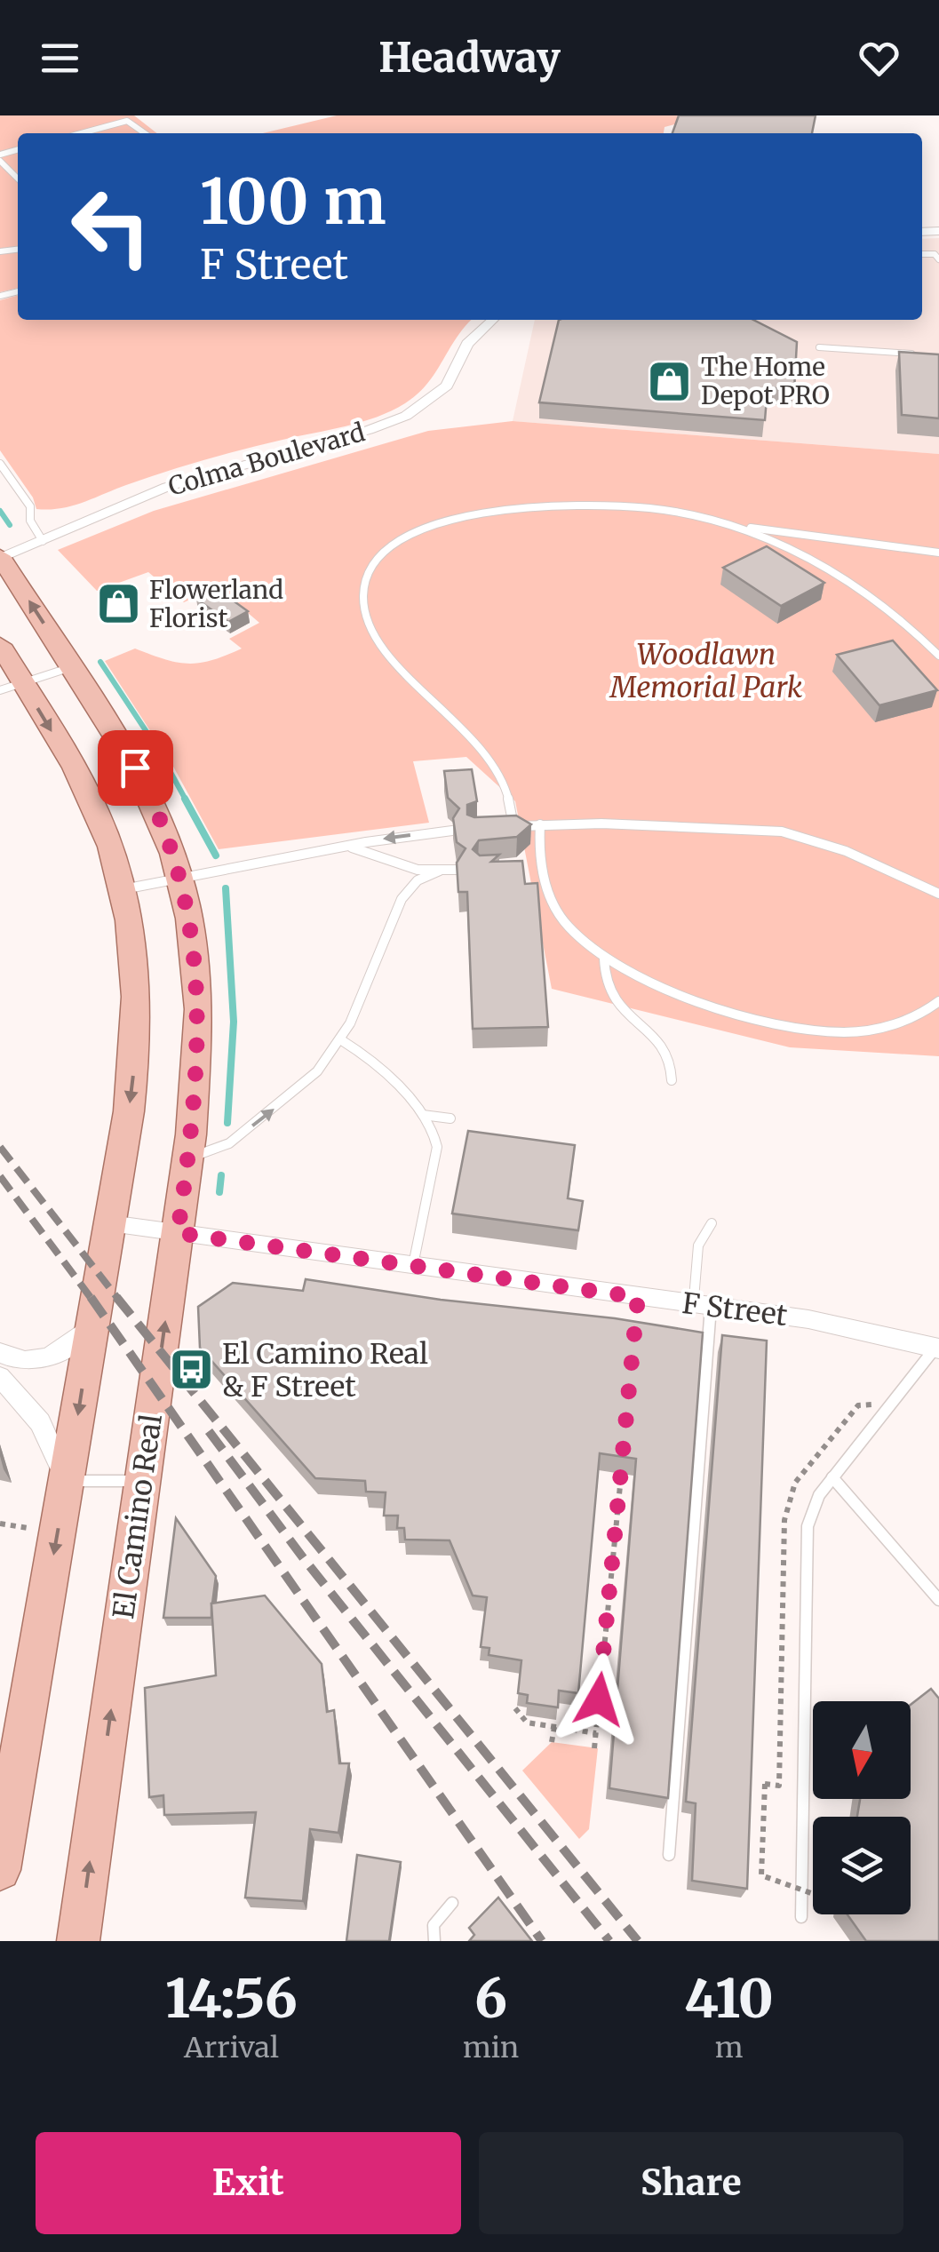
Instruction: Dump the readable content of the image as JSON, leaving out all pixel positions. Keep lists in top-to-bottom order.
{
  "streets": {
    "main road": ["El Camino Real"],
    "street": ["Colma Boulevard", "F Street"]
  },
  "crossings": [
    ["Colma Boulevard", "El Camino Real"],
    ["F Street", "El Camino Real"]
  ],
  "parks": ["Woodlawn Memorial Park"],
  "places": {
    "shop": ["The Home Depot PRO", "Flowerland Florist"],
    "bus stop": ["El Camino Real & F Street"]
  },
  "north": "bottom",
  "page": {
    "header": "Headway",
    "turn": ["100 m", "F Street"],
    "eta": [
      "14:56",
      "Arrival",
      "6",
      "min",
      "410",
      "m"
    ],
    "buttons": ["Exit", "Share"]
  }
}
